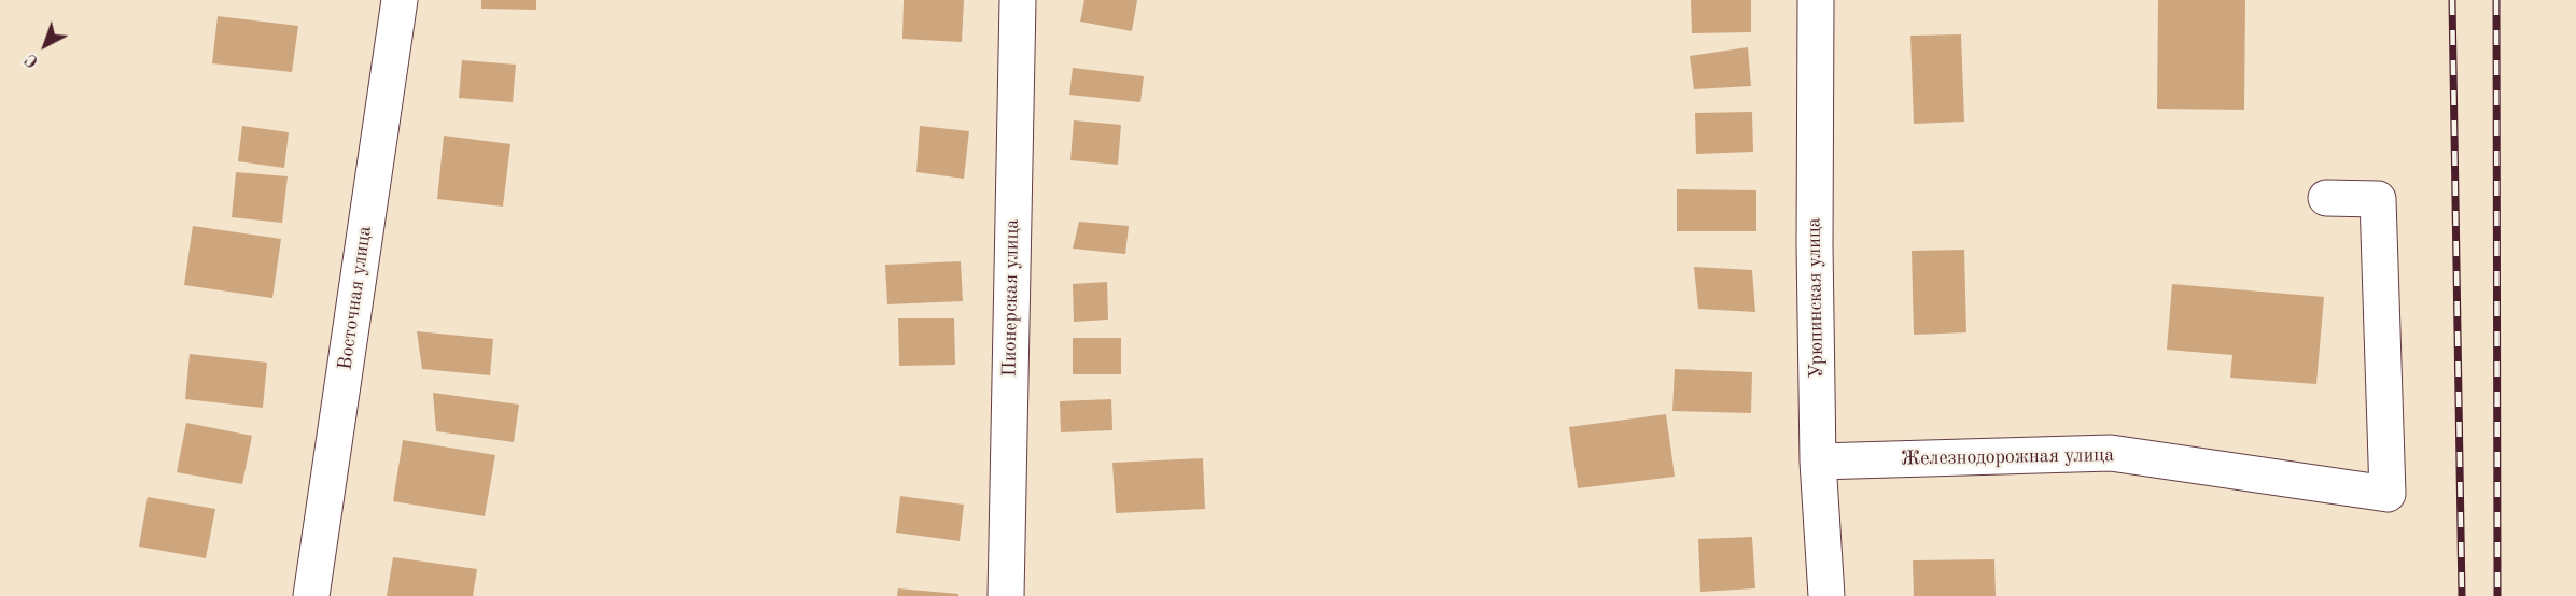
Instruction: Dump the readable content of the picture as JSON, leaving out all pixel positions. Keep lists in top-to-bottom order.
{
  "streets": {
    "street": [
      "Восточная улица",
      "Пионерская улица",
      "Урюпинская улица",
      "Железнодорожная улица"
    ]
  },
  "crossings": [
    ["Урюпинская улица", "Железнодорожная улица"]
  ],
  "north": "bottom left"
}
